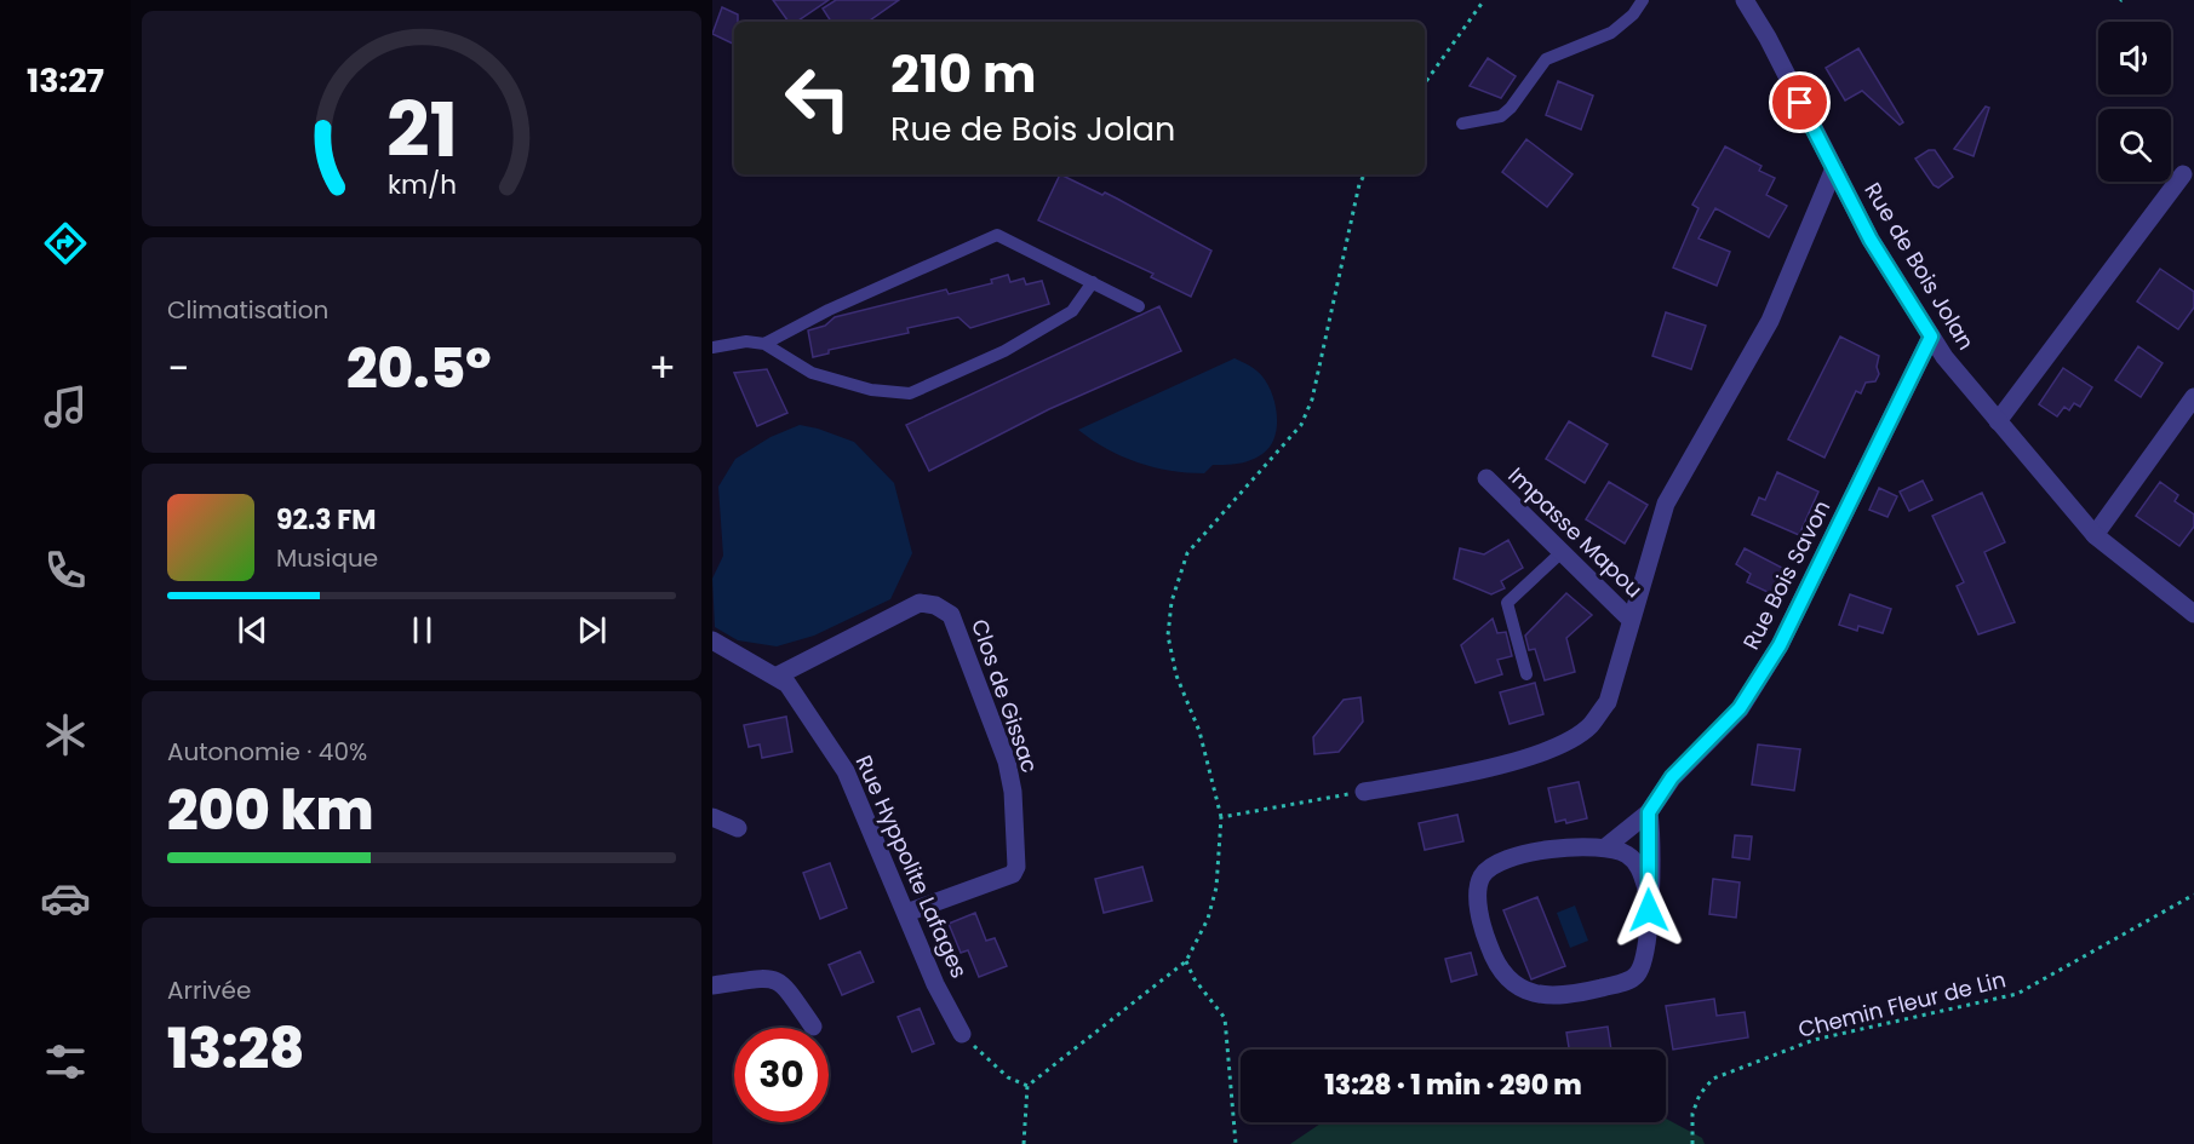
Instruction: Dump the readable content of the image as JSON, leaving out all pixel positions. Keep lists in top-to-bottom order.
{
  "streets": {
    "street": [
      "Rue de Bois Jolan",
      "Impasse Mapou",
      "Rue Bois Savon",
      "Clos de Gissac",
      "Rue Hyppolite Lafages"
    ],
    "path": ["Chemin Fleur de Lin"]
  },
  "crossings": [
    ["Rue de Bois Jolan", "Rue Bois Savon"],
    ["Clos de Gissac", "Rue Hyppolite Lafages"]
  ],
  "page": {
    "tabs": "13:27",
    "turn": ["210 m", "Rue de Bois Jolan"],
    "tile": [
      "Climatisation",
      ["Autonomie · 40%", "200 km"],
      ["Arrivée", "13:28"]
    ],
    "heat": ["−", "20.5°", "+"],
    "song": ["92.3 FM", "Musique"],
    "limit": "30",
    "trip": "13:28 · 1 min · 290 m",
    "gauge": ["21", "km/h"]
  }
}
